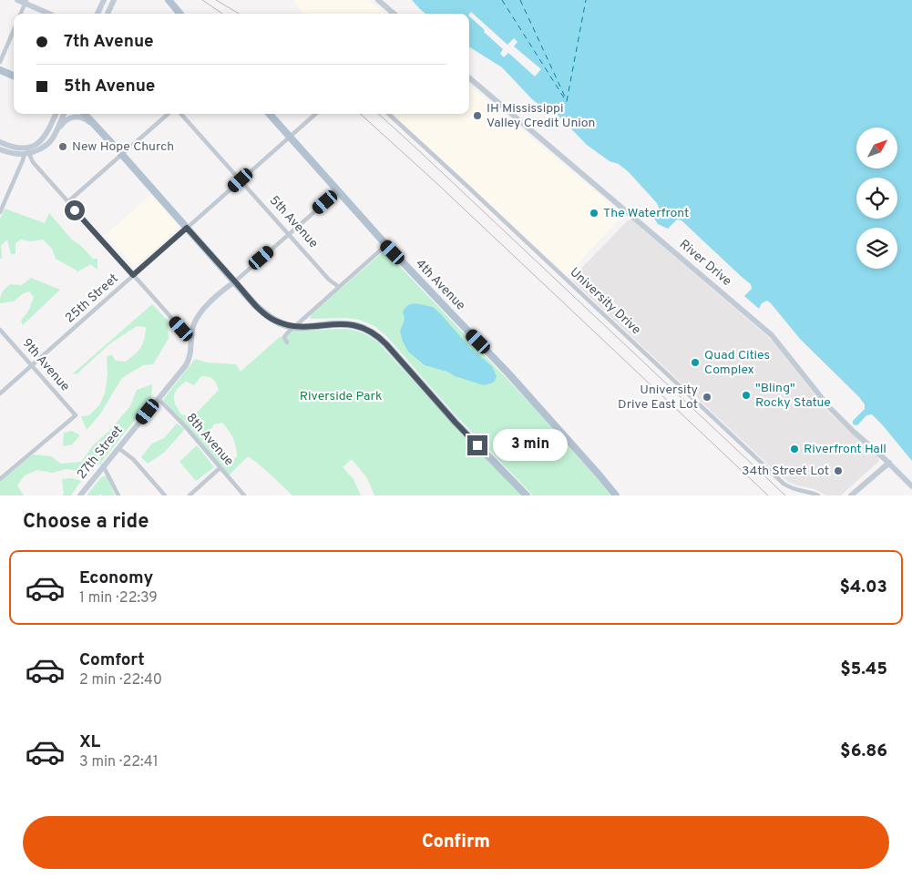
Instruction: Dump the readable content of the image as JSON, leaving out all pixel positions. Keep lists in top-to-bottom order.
{
  "streets": {
    "main road": ["4th Avenue"],
    "street": [
      "5th Avenue",
      "River Drive",
      "25th Street",
      "University Drive",
      "9th Avenue",
      "8th Avenue",
      "27th Street"
    ]
  },
  "crossings": [
    ["5th Avenue", "25th Street"],
    ["4th Avenue", "25th Street"],
    ["25th Street", "9th Avenue"],
    ["8th Avenue", "27th Street"]
  ],
  "parks": ["Riverside Park"],
  "places": [
    "IH Mississippi Valley Credit Union",
    "New Hope Church",
    "The Waterfront",
    "Quad Cities Complex",
    "\"Bling\" Rocky Statue",
    "University Drive East Lot",
    "Riverfront Hall",
    "34th Street Lot"
  ],
  "north": "top right",
  "page": {
    "banner": ["7th Avenue", "5th Avenue"],
    "bubble": "3 min",
    "heading": "Choose a ride",
    "list": [
      {
        "name": "Economy",
        "note": "1 min · 22:39",
        "value": "$4.03"
      },
      {
        "name": "Comfort",
        "note": "2 min · 22:40",
        "value": "$5.45"
      },
      {
        "name": "XL",
        "note": "3 min · 22:41",
        "value": "$6.86"
      }
    ],
    "buttons": "Confirm"
  }
}
